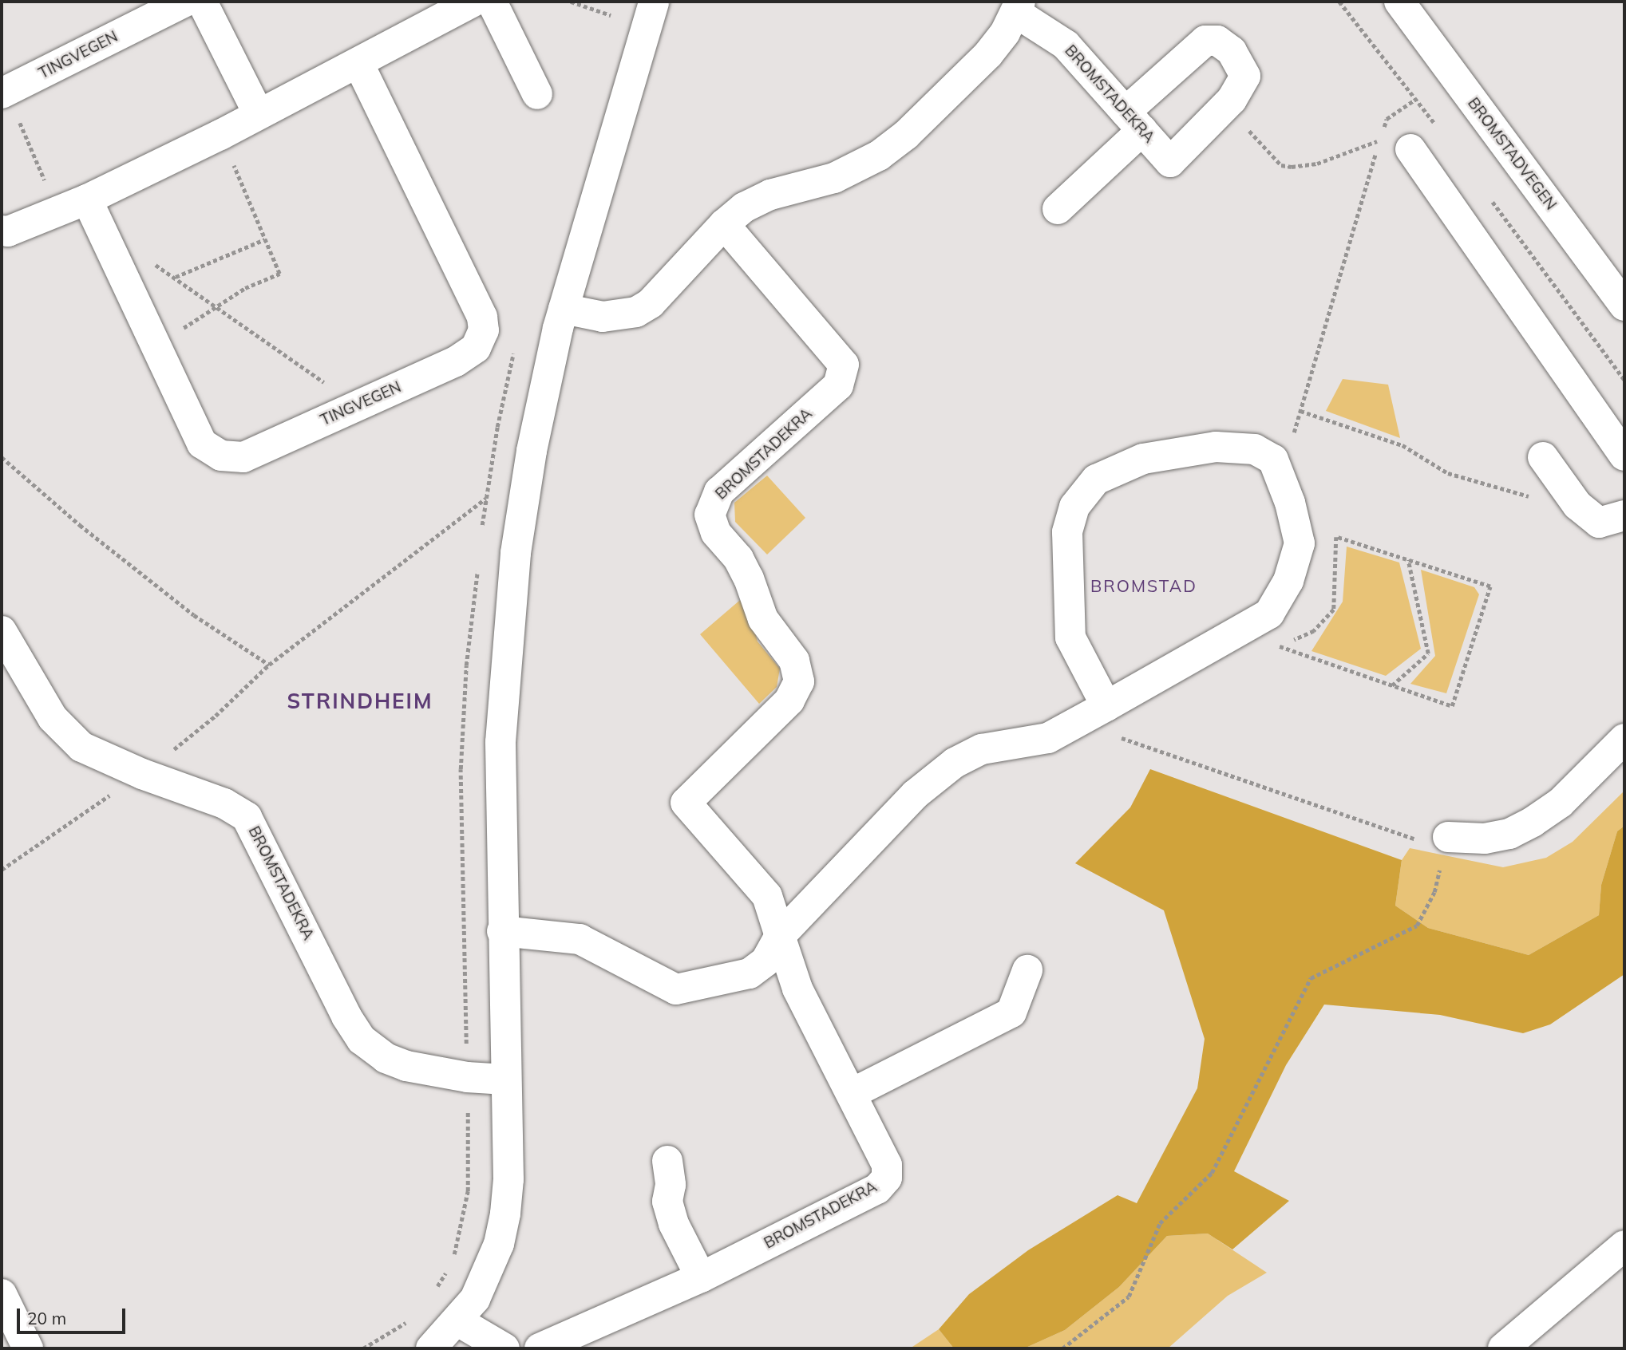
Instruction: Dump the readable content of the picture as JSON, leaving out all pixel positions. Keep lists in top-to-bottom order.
{
  "streets": {
    "street": ["TINGVEGEN", "BROMSTADEKRA", "BROMSTADVEGEN"]
  },
  "districts": ["BROMSTAD", "STRINDHEIM"],
  "scale_bar": "20 m"
}
